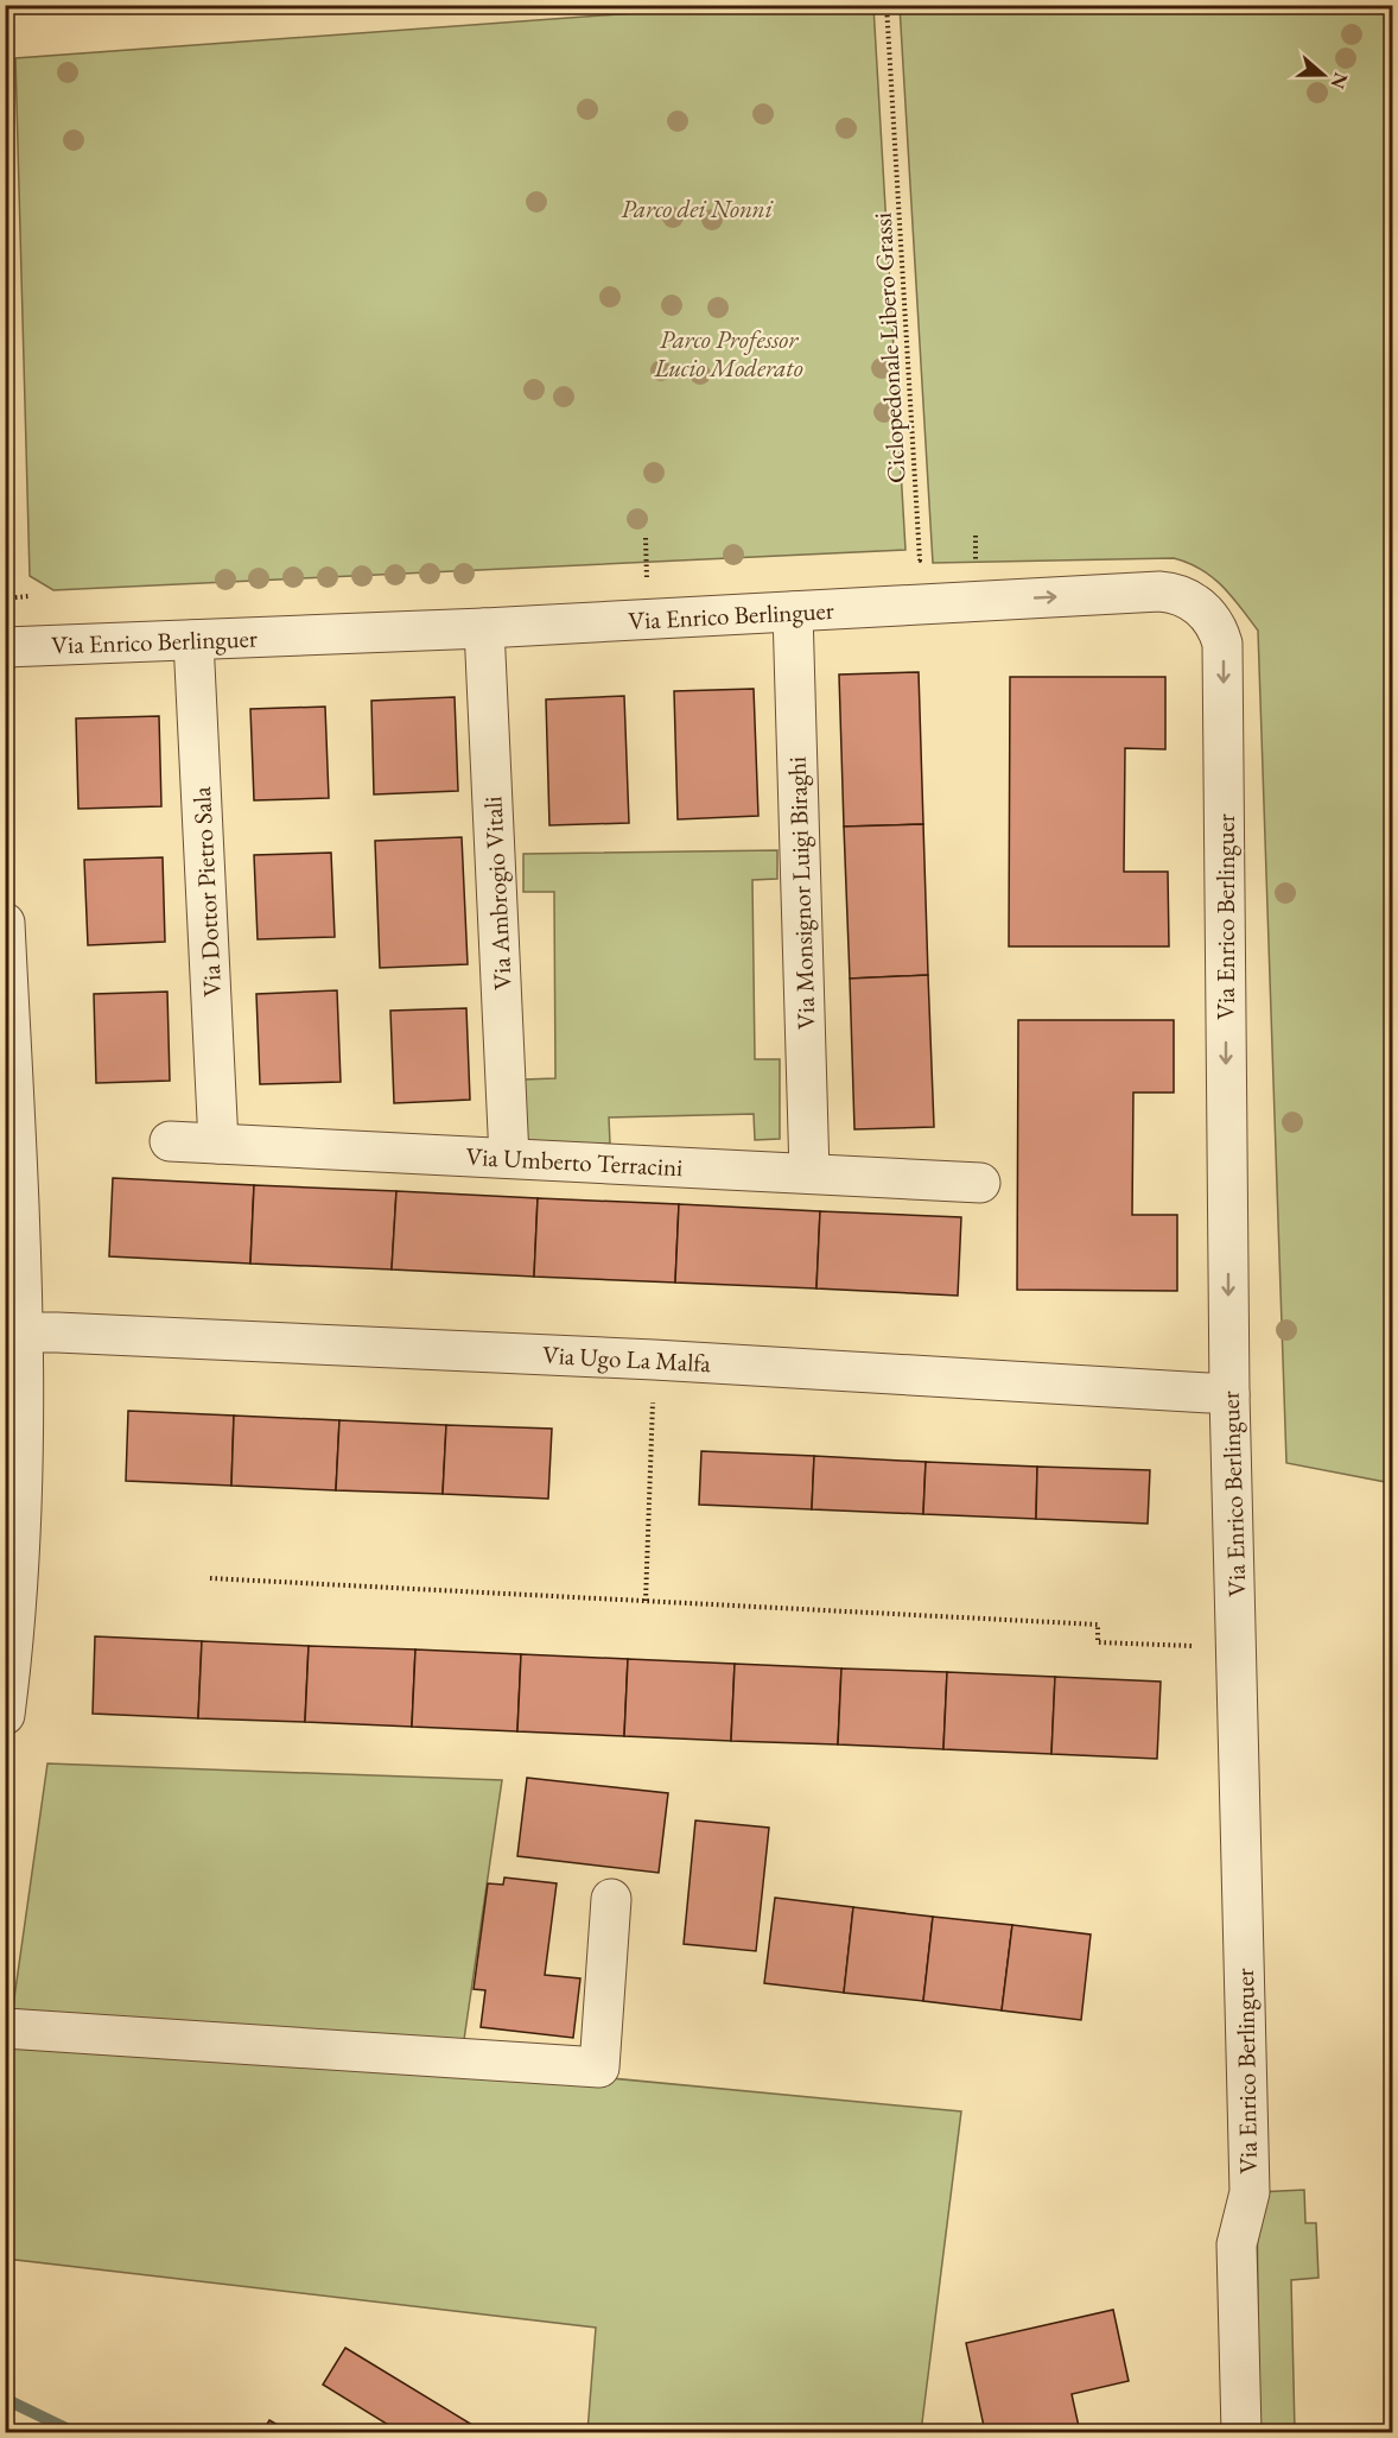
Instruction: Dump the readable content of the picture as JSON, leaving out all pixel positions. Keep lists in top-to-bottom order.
{
  "streets": {
    "street": [
      "Via Enrico Berlinguer",
      "Via Dottor Pietro Sala",
      "Via Ambrogio Vitali",
      "Via Monsignor Luigi Biraghi",
      "Via Umberto Terracini",
      "Via Ugo La Malfa"
    ],
    "path": ["Ciclopedonale Libero Grassi"]
  },
  "crossings": [
    ["Via Enrico Berlinguer", "Via Dottor Pietro Sala"],
    ["Via Enrico Berlinguer", "Via Ambrogio Vitali"],
    ["Via Enrico Berlinguer", "Via Monsignor Luigi Biraghi"],
    ["Via Enrico Berlinguer", "Via Ugo La Malfa"],
    ["Via Dottor Pietro Sala", "Via Umberto Terracini"],
    ["Via Ambrogio Vitali", "Via Umberto Terracini"],
    ["Via Monsignor Luigi Biraghi", "Via Umberto Terracini"]
  ],
  "parks": ["Parco dei Nonni", "Parco Professor Lucio Moderato"],
  "north": "right"
}
